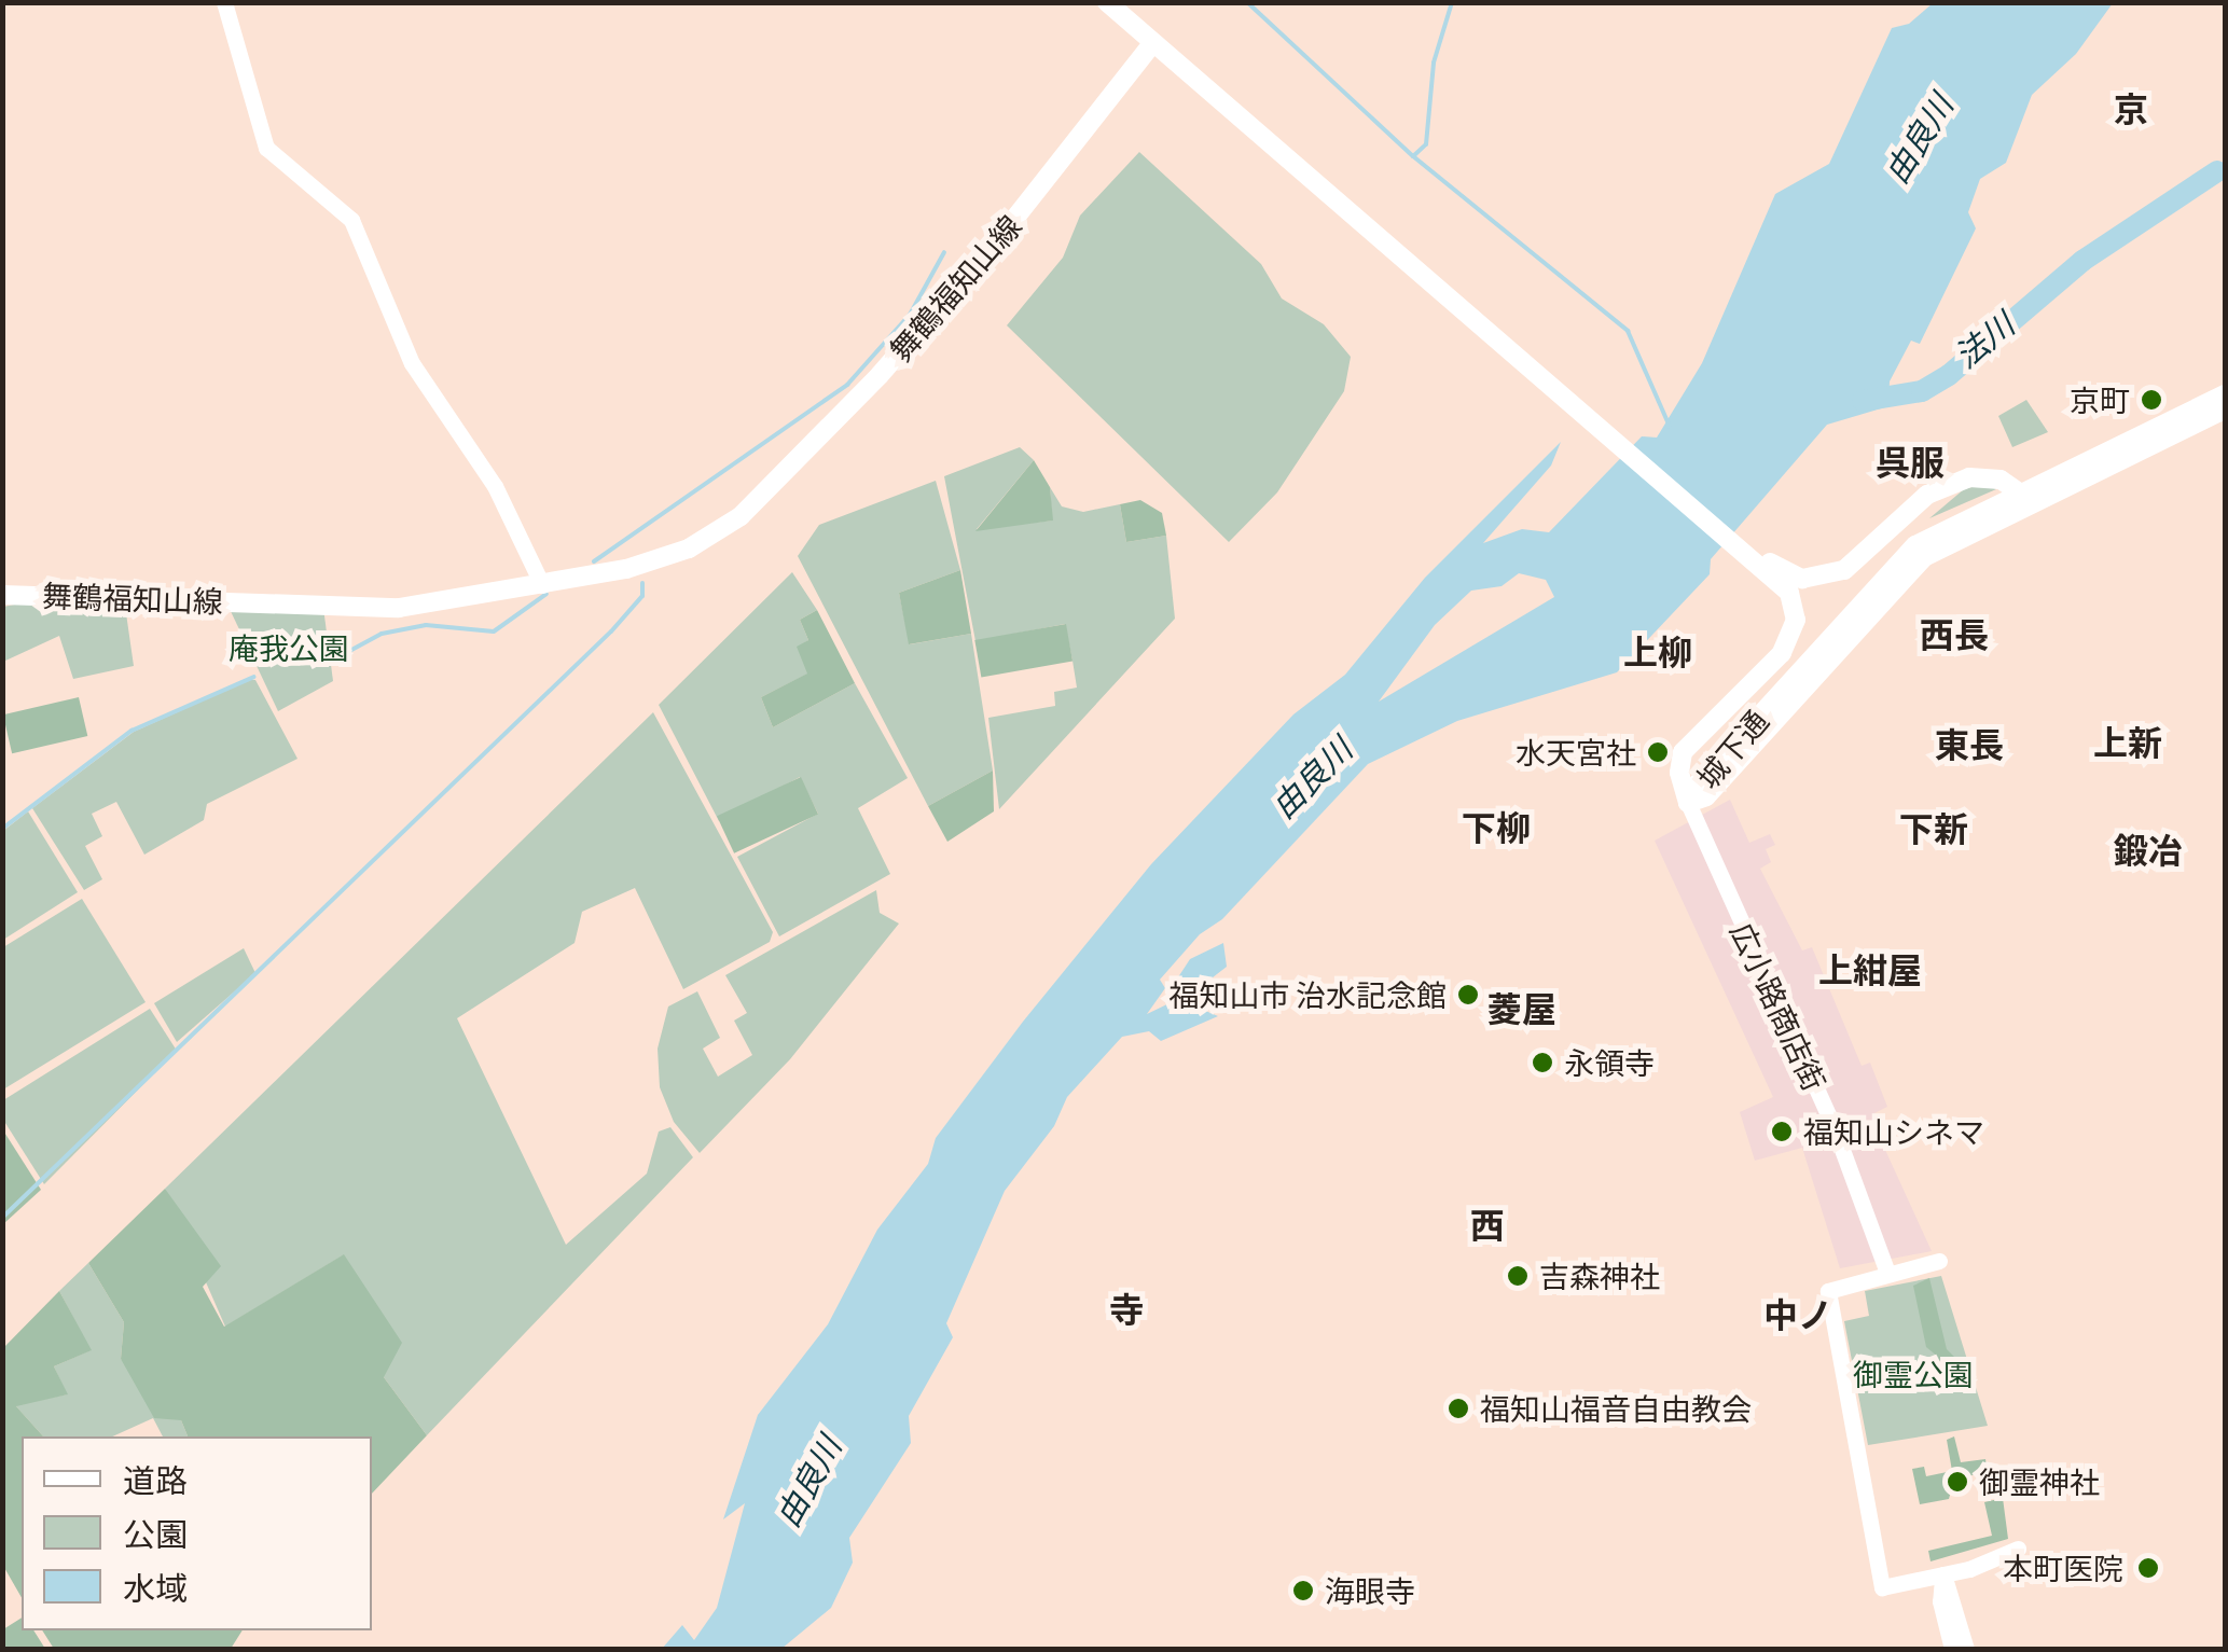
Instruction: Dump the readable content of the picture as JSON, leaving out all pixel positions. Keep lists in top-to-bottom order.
{
  "streets": {
    "main road": ["舞鶴福知山線", "城下通"],
    "street": ["広小路商店街"]
  },
  "crossings": [
    ["城下通", "広小路商店街"]
  ],
  "districts": [
    "京",
    "呉服",
    "西長",
    "上柳",
    "上新",
    "東長",
    "下柳",
    "下新",
    "鍛冶",
    "上紺屋",
    "菱屋",
    "西",
    "寺",
    "中ノ"
  ],
  "water": ["由良川", "法川"],
  "parks": ["庵我公園", "御霊公園"],
  "places": [
    "京町",
    "水天宮社",
    "福知山市 治水記念館",
    "永領寺",
    "福知山シネマ",
    "吉森神社",
    "福知山福音自由教会",
    "御霊神社",
    "本町医院",
    "海眼寺"
  ],
  "legend": ["道路", "公園", "水域"]
}
